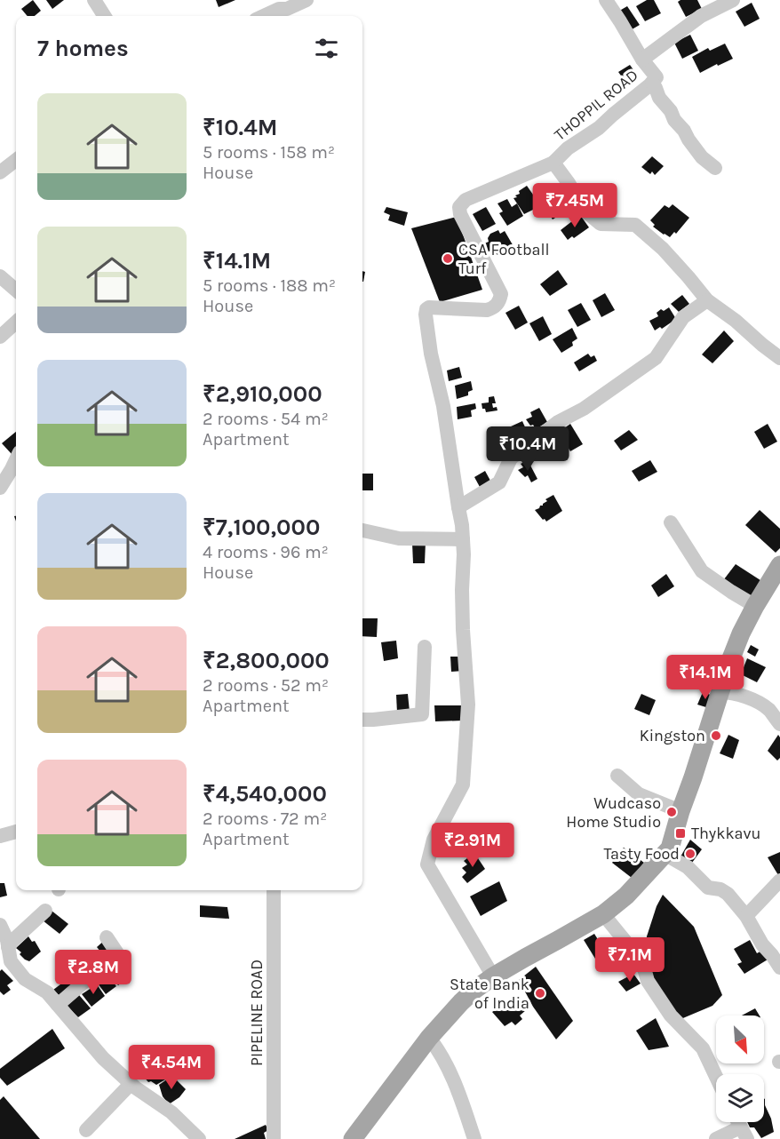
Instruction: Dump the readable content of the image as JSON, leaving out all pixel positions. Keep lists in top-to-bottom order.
{
  "streets": {
    "street": ["THOPPIL ROAD", "PIPELINE ROAD"]
  },
  "places": {
    "other": [
      "CSA Football Turf",
      "Kingston",
      "Wudcaso Home Studio",
      "Tasty Food",
      "State Bank of India"
    ],
    "transit": ["Thykkavu"]
  },
  "north": "bottom right",
  "page": {
    "heading": "7 homes",
    "list": [
      {
        "name": "₹10.4M",
        "note": "5 rooms · 158 m² · House"
      },
      {
        "name": "₹14.1M",
        "note": "5 rooms · 188 m² · House"
      },
      {
        "name": "₹2,910,000",
        "note": "2 rooms · 54 m² · Apartment"
      },
      {
        "name": "₹7,100,000",
        "note": "4 rooms · 96 m² · House"
      },
      {
        "name": "₹2,800,000",
        "note": "2 rooms · 52 m² · Apartment"
      },
      {
        "name": "₹4,540,000",
        "note": "2 rooms · 72 m² · Apartment"
      }
    ],
    "price": [
      "₹7.45M",
      "₹10.4M",
      "₹14.1M",
      "₹2.91M",
      "₹7.1M",
      "₹2.8M",
      "₹4.54M"
    ]
  }
}
